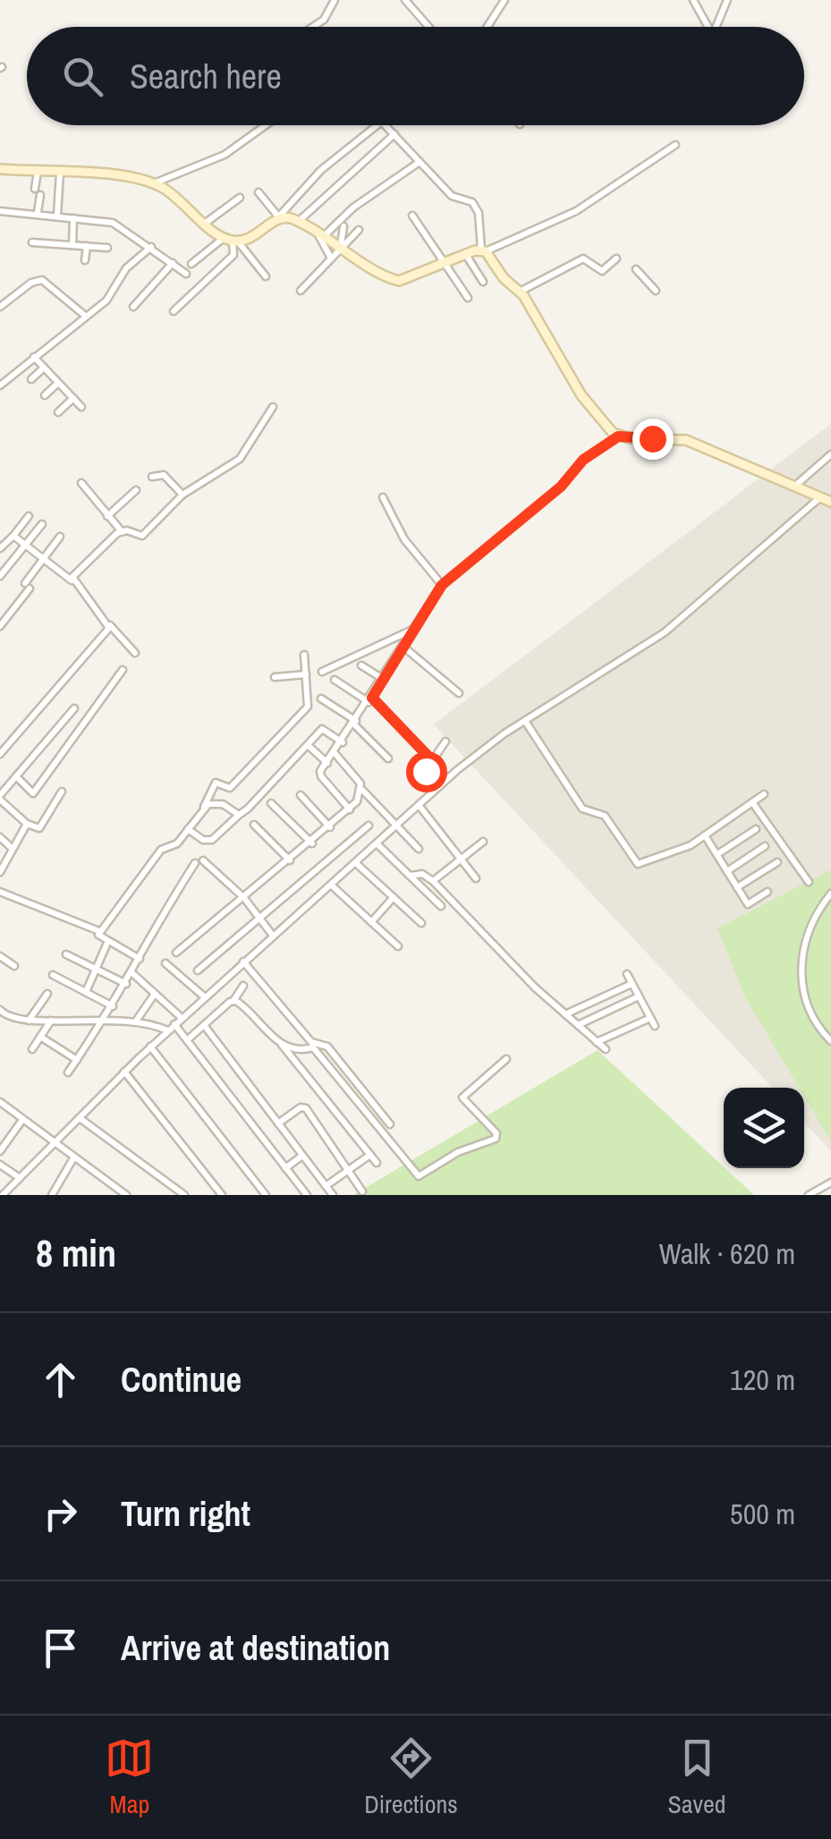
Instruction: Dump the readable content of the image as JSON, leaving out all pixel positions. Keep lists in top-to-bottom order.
{
  "page": {
    "search": "Search here",
    "heading": ["8 min", "Walk · 620 m"],
    "list": [
      ["Continue", "120 m"],
      ["Turn right", "500 m"],
      "Arrive at destination"
    ],
    "nav": ["Map", "Directions", "Saved"]
  }
}
